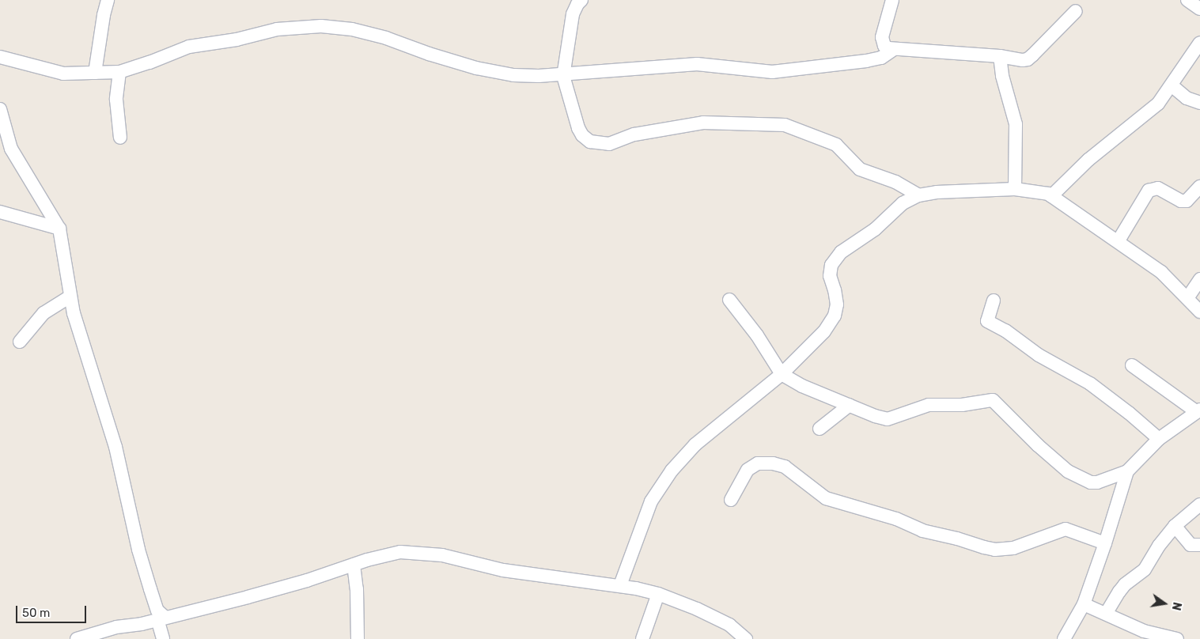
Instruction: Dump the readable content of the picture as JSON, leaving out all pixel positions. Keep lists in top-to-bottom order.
{
  "scale_bar": "50 m",
  "north": "right"
}
